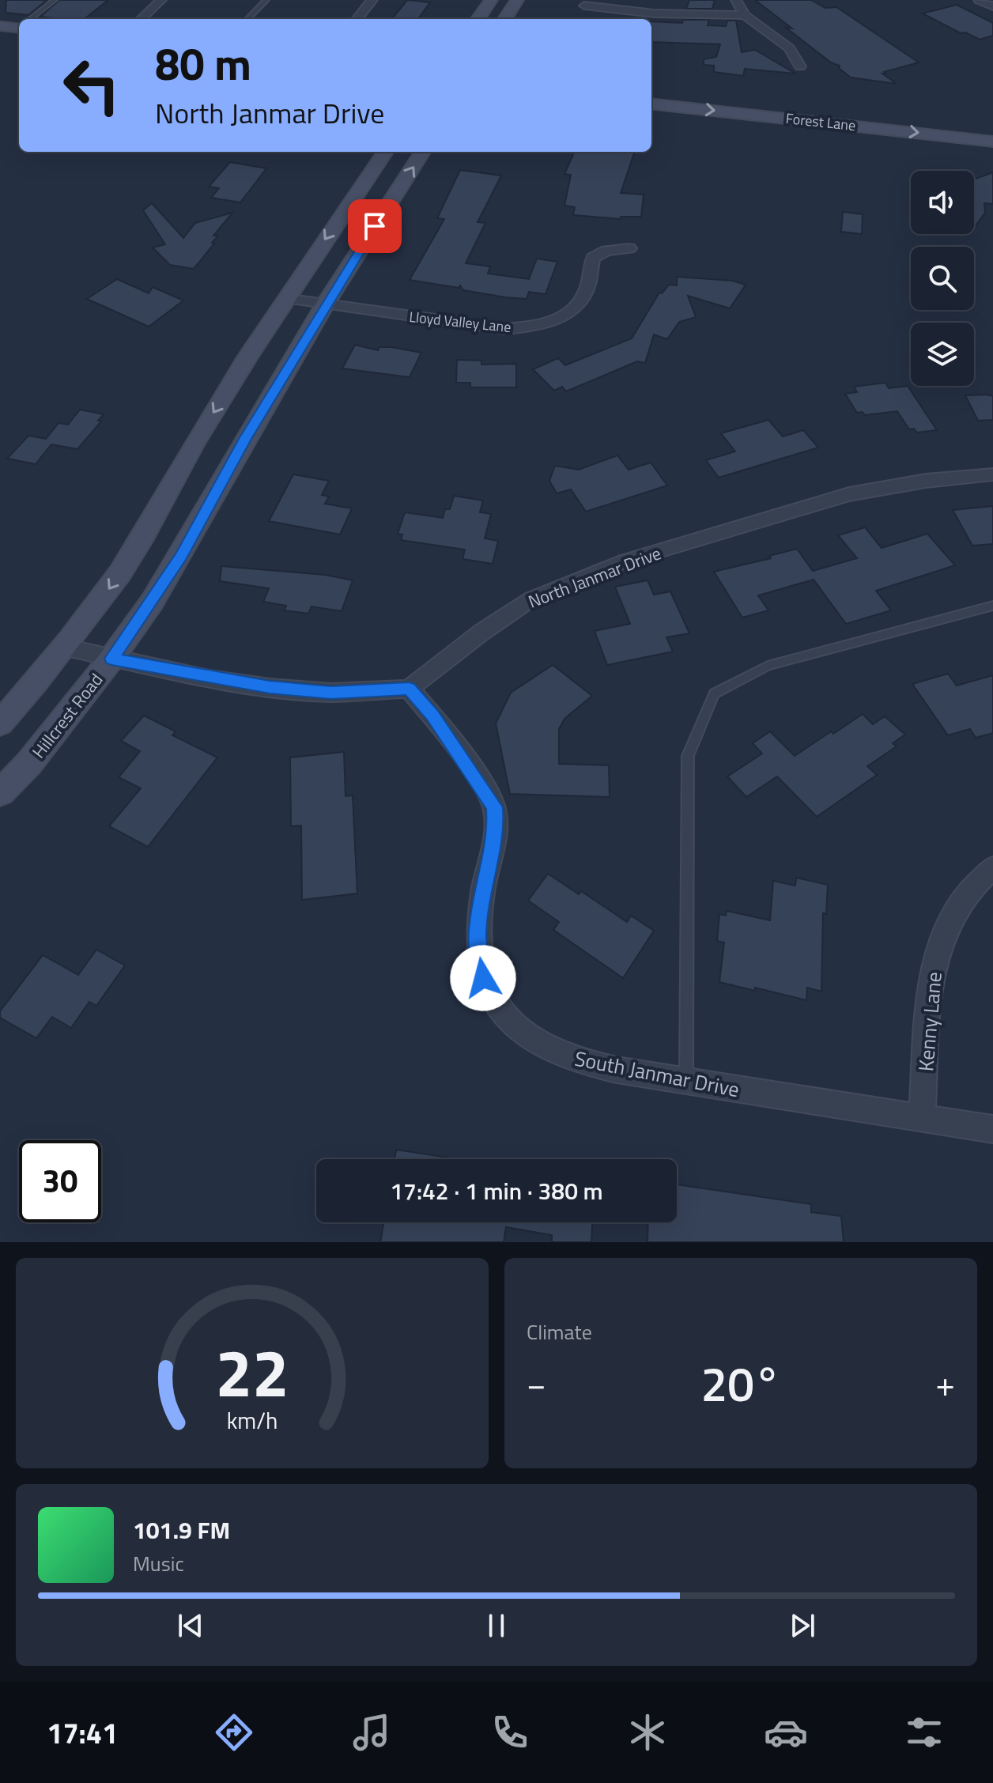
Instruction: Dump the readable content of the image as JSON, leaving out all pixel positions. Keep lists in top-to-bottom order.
{
  "streets": {
    "main road": ["Forest Lane", "Hillcrest Road"],
    "street": [
      "Lloyd Valley Lane",
      "North Janmar Drive",
      "Kenny Lane",
      "South Janmar Drive"
    ]
  },
  "crossings": [
    ["Lloyd Valley Lane", "Hillcrest Road"],
    ["North Janmar Drive", "South Janmar Drive"],
    ["Kenny Lane", "South Janmar Drive"]
  ],
  "one_way": ["Forest Lane"],
  "page": {
    "turn": ["80 m", "North Janmar Drive"],
    "limit": "30",
    "trip": "17:42 · 1 min · 380 m",
    "tile": "Climate",
    "heat": ["−", "20°", "+"],
    "song": ["101.9 FM", "Music"],
    "tabs": "17:41",
    "gauge": ["22", "km/h"]
  }
}
